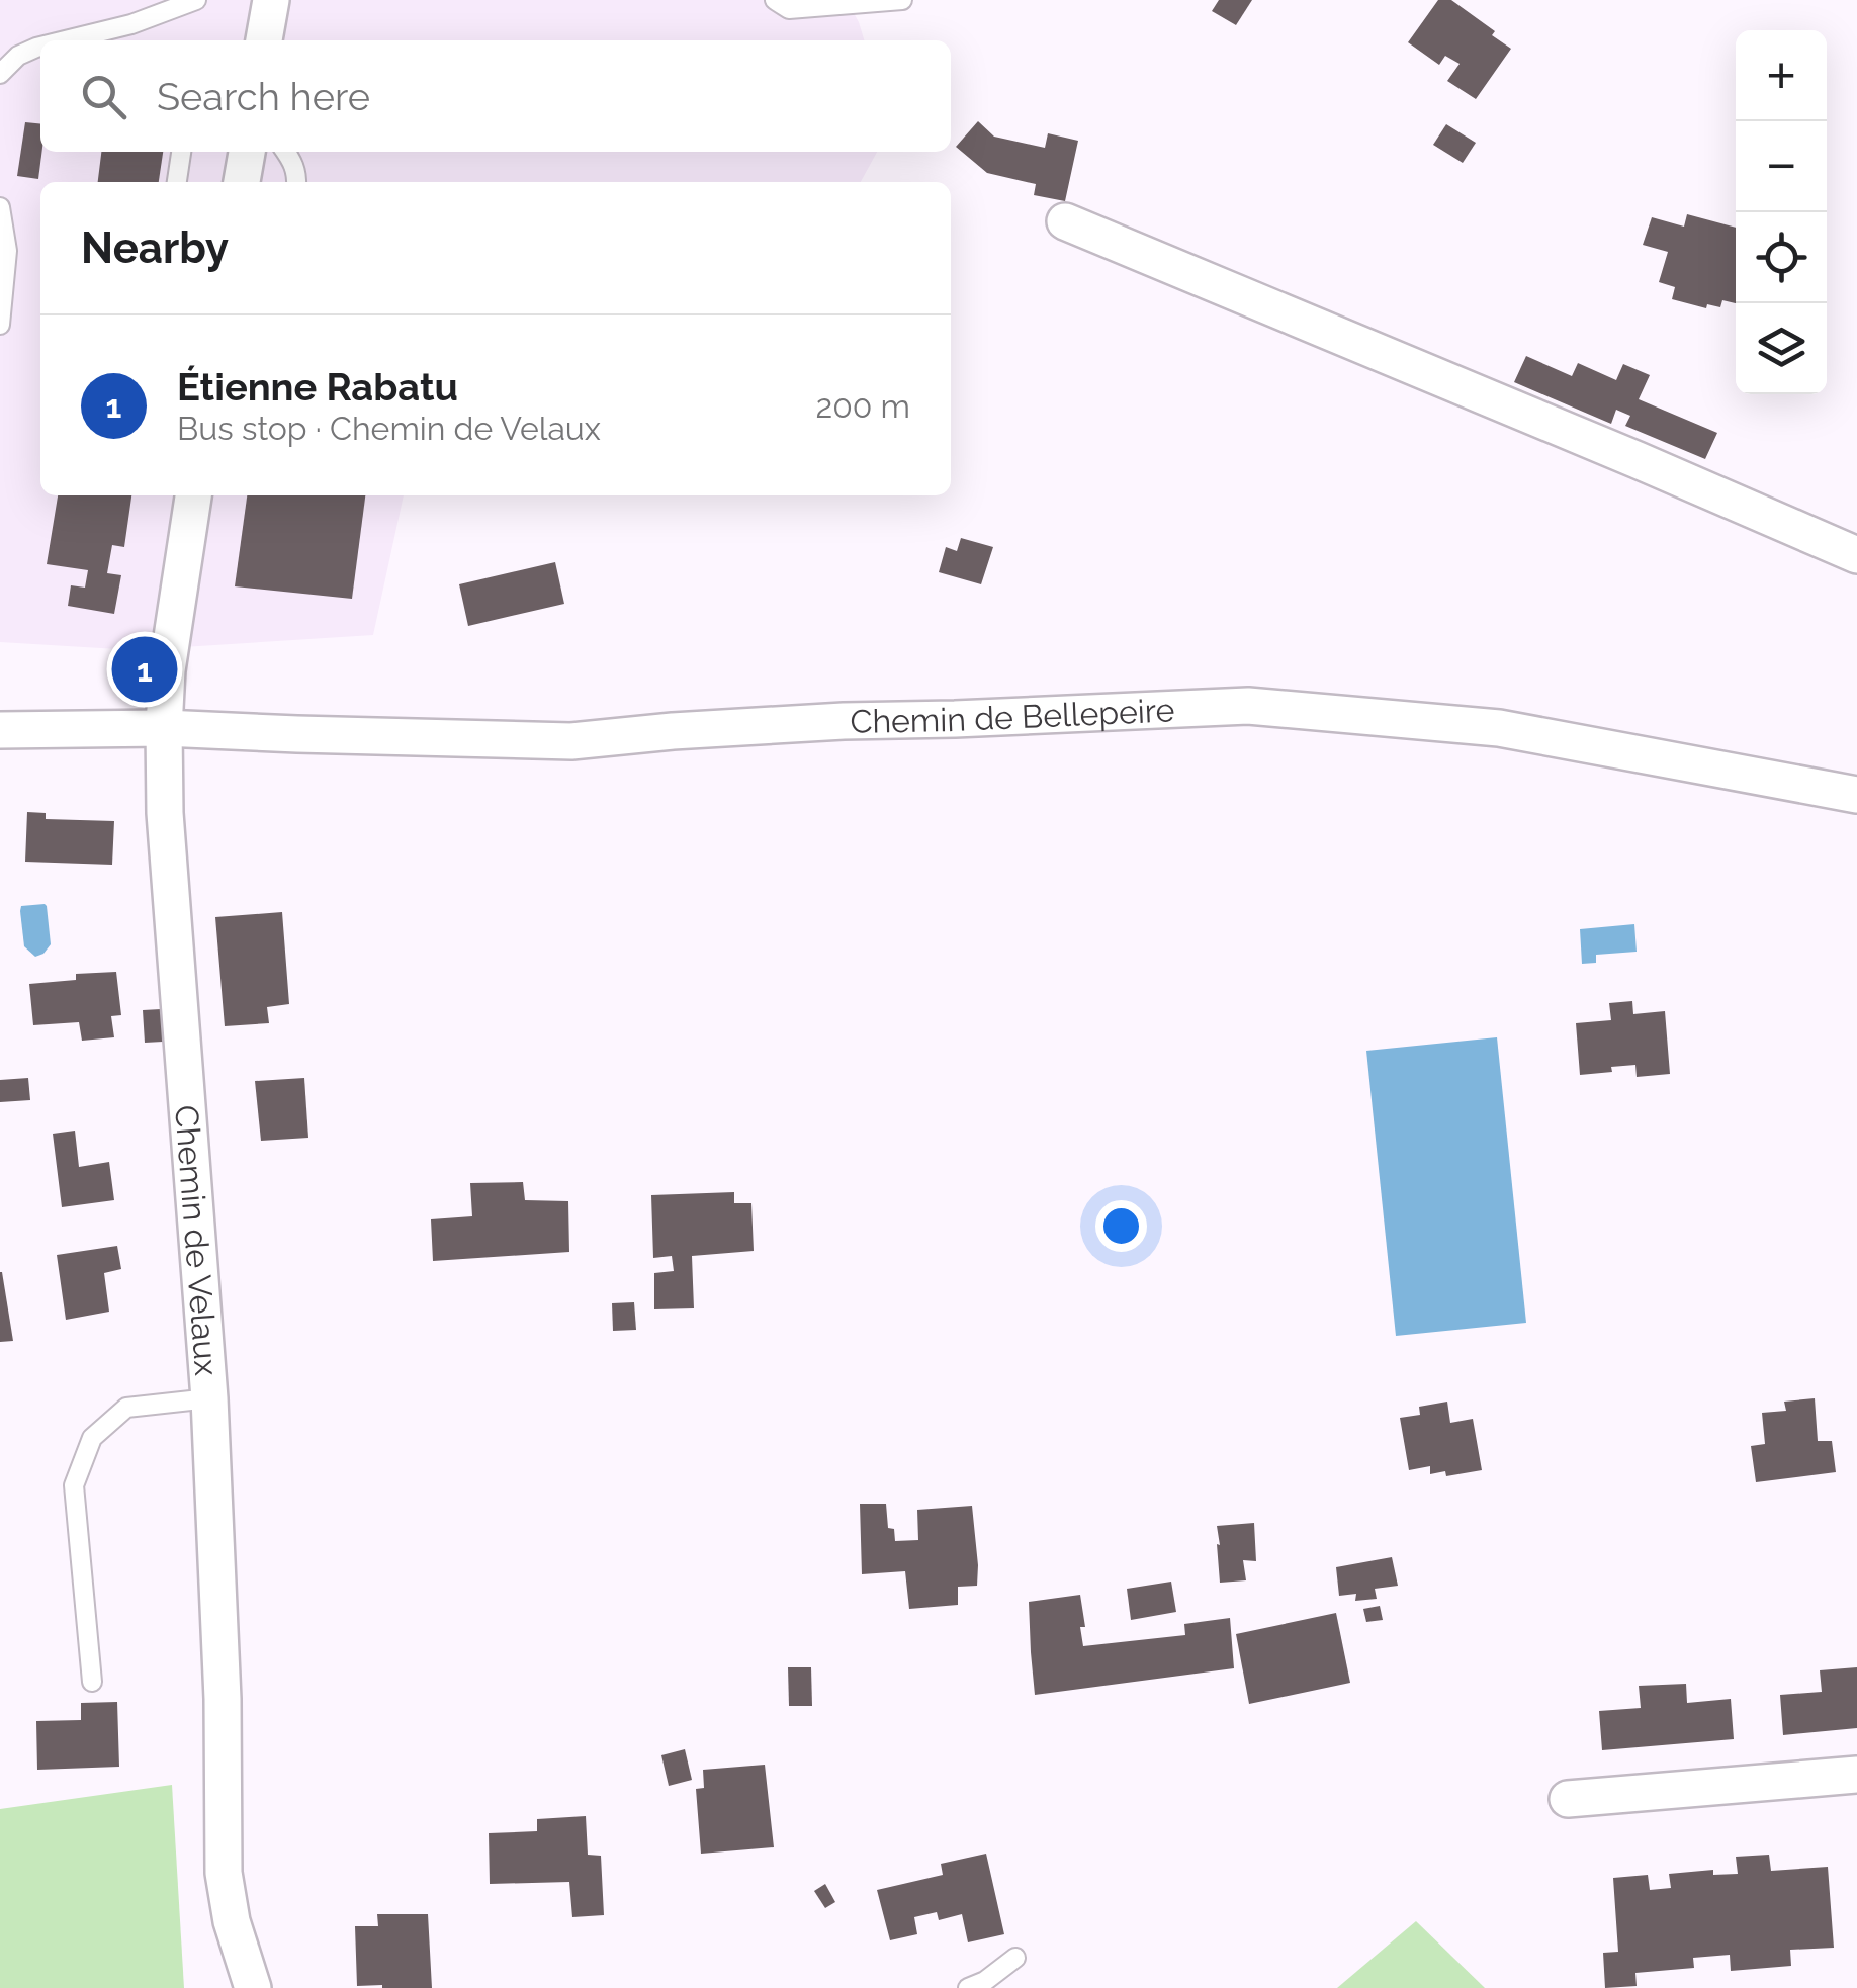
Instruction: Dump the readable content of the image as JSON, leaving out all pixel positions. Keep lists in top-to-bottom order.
{
  "streets": {
    "street": ["Chemin de Bellepeire", "Chemin de Velaux"]
  },
  "crossings": [
    ["Chemin de Bellepeire", "Chemin de Velaux"]
  ],
  "page": {
    "map_buttons": ["+", "−"],
    "search": "Search here",
    "heading": "Nearby",
    "list": [
      {
        "mark": "1",
        "name": "Étienne Rabatu",
        "note": "Bus stop · Chemin de Velaux",
        "value": "200 m"
      }
    ],
    "pins": "1"
  }
}
